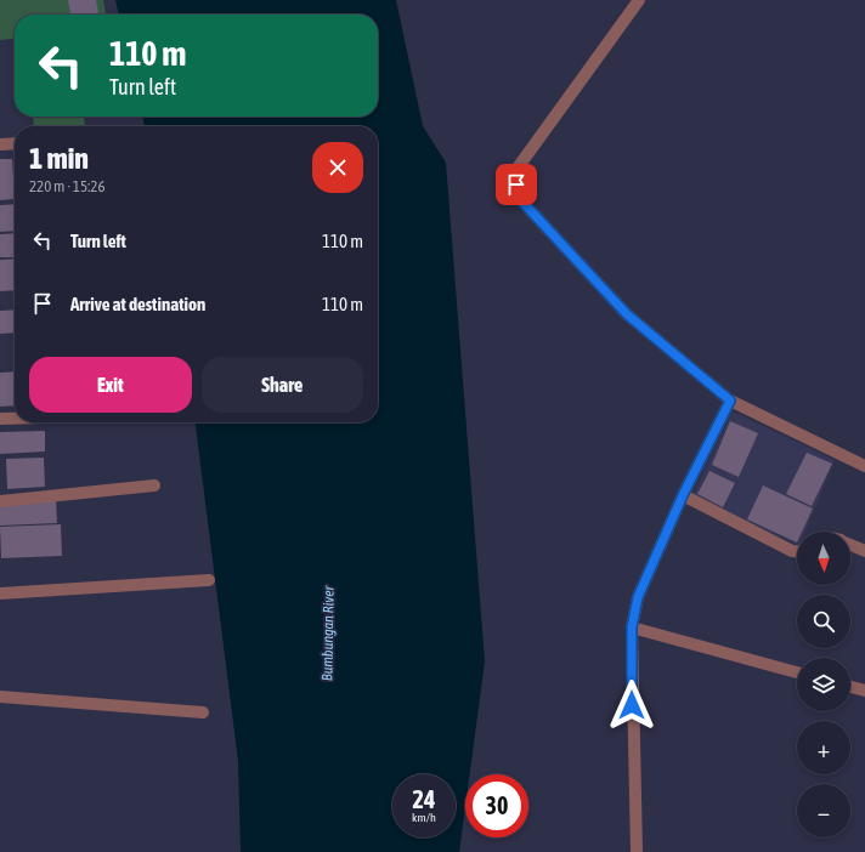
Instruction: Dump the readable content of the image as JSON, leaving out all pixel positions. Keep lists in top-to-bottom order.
{
  "water": ["Bumbungan River"],
  "north": "bottom",
  "page": {
    "turn": ["110 m", "Turn left"],
    "heading": ["1 min", "220 m · 15:26"],
    "list": [
      {
        "name": "Turn left",
        "value": "110 m"
      },
      {
        "name": "Arrive at destination",
        "value": "110 m"
      }
    ],
    "buttons": ["Exit", "Share"],
    "map_buttons": ["+", "−"],
    "speed": "24 km/h",
    "limit": "30"
  }
}
